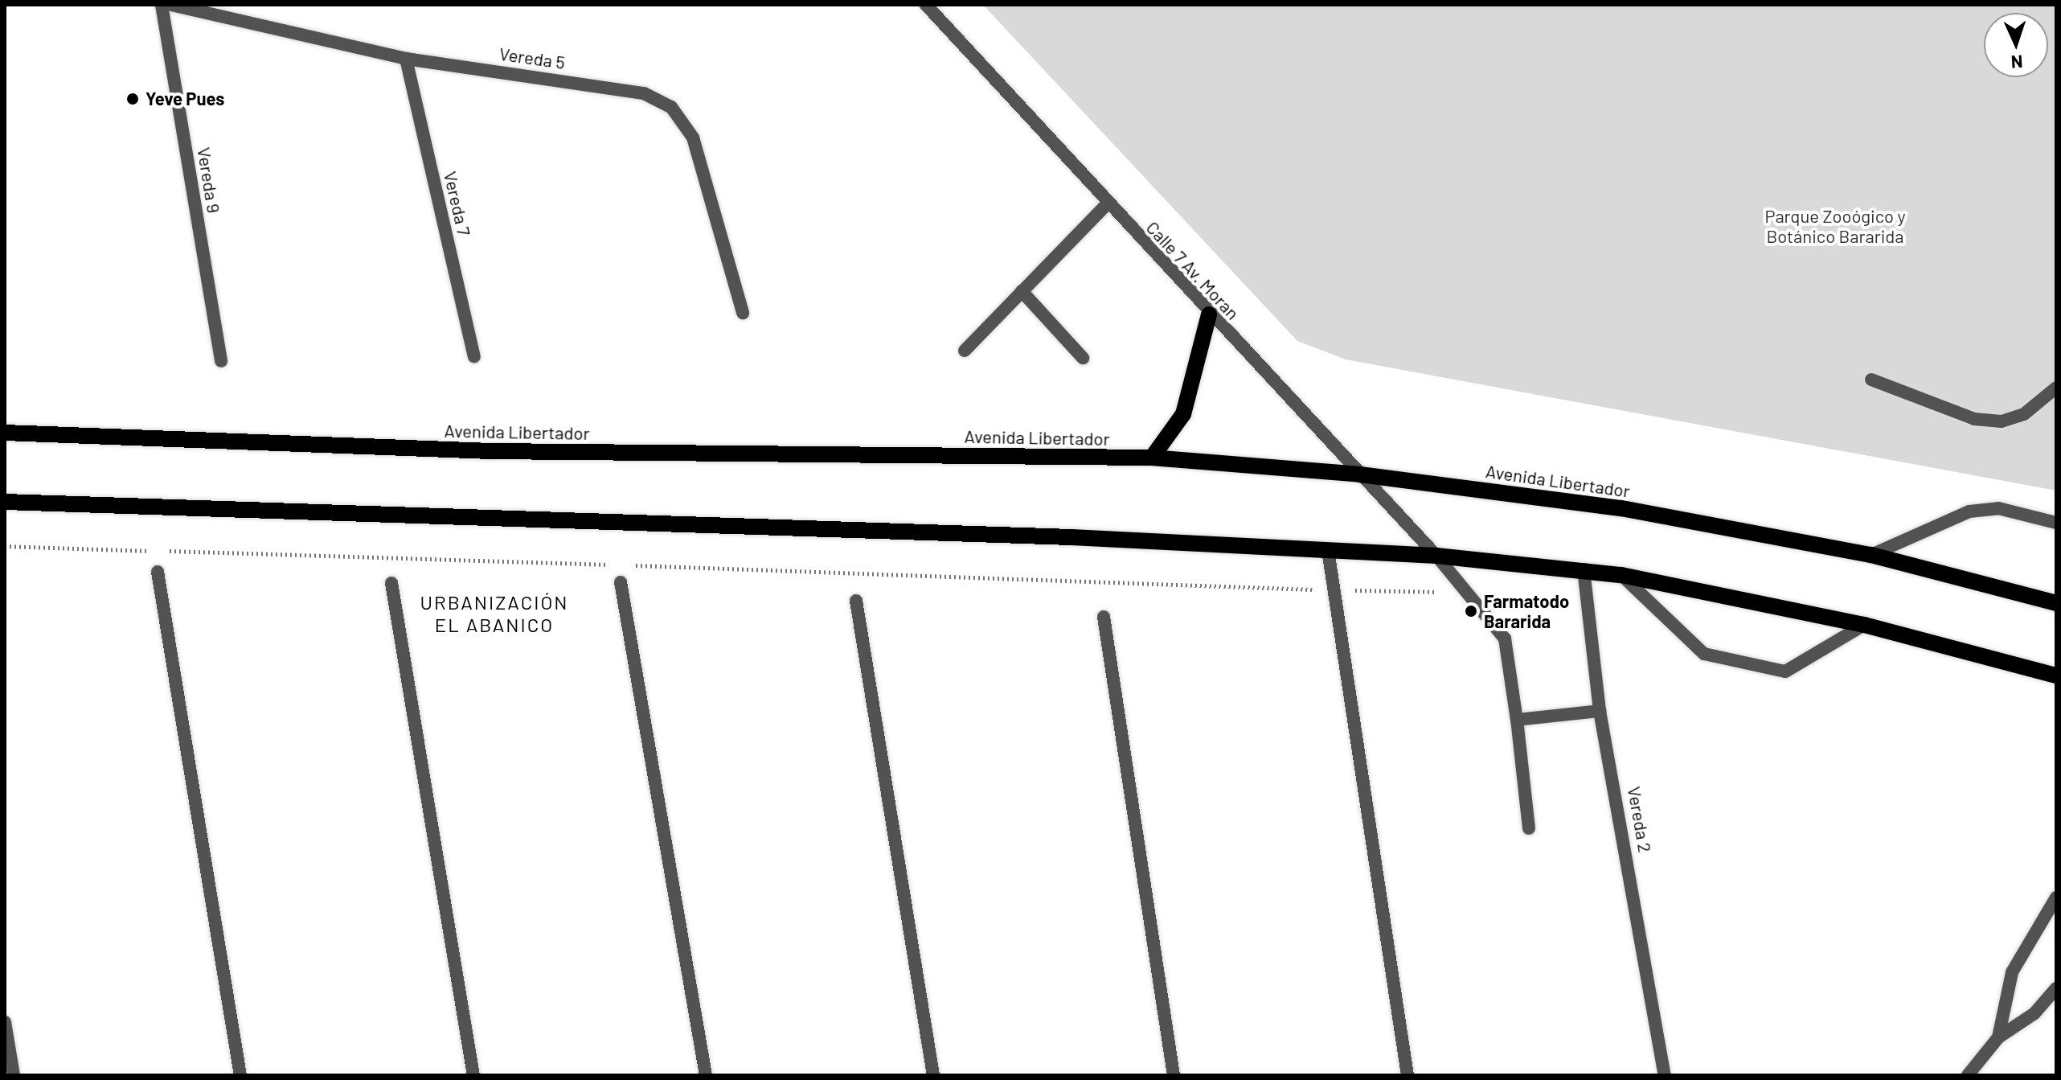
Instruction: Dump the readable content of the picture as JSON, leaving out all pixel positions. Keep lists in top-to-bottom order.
{
  "streets": {
    "main road": ["Avenida Libertador"],
    "street": [
      "Vereda 5",
      "Vereda 9",
      "Vereda 7",
      "Calle 7 Av. Moran",
      "Vereda 2"
    ]
  },
  "crossings": [
    ["Vereda 5", "Vereda 7"],
    ["Calle 7 Av. Moran", "Avenida Libertador"]
  ],
  "districts": ["URBANIZACIÓN EL ABANICO"],
  "parks": ["Parque Zooógico y Botánico Bararida"],
  "places": ["Yeve Pues", "Farmatodo Bararida"],
  "north": "bottom"
}
